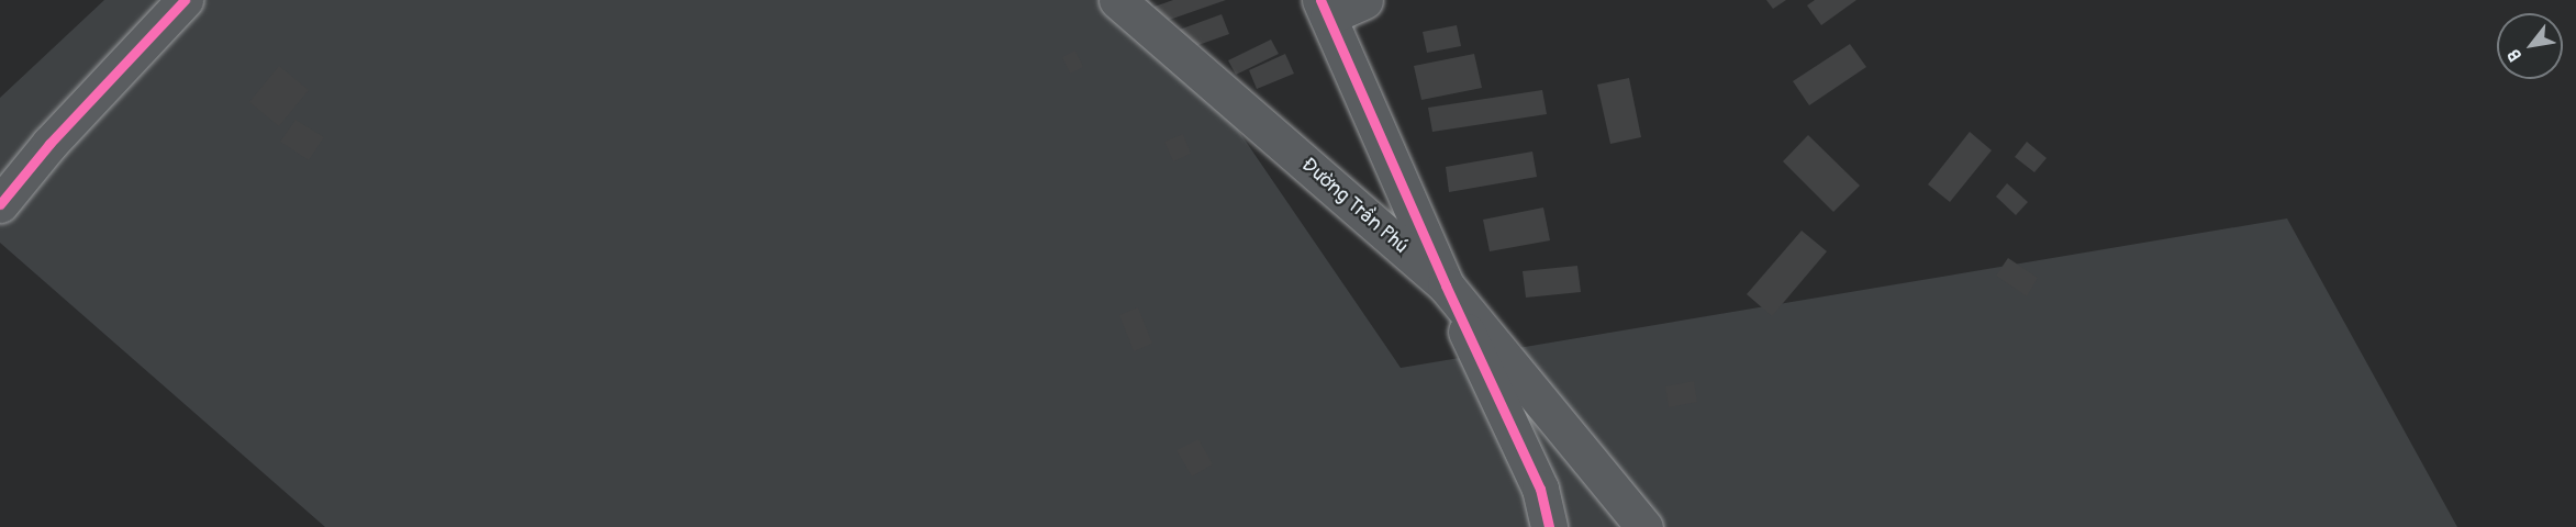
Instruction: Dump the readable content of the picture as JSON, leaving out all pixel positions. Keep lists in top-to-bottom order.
{
  "streets": {
    "street": ["Đường Trần Phú"]
  },
  "north": "bottom left"
}
